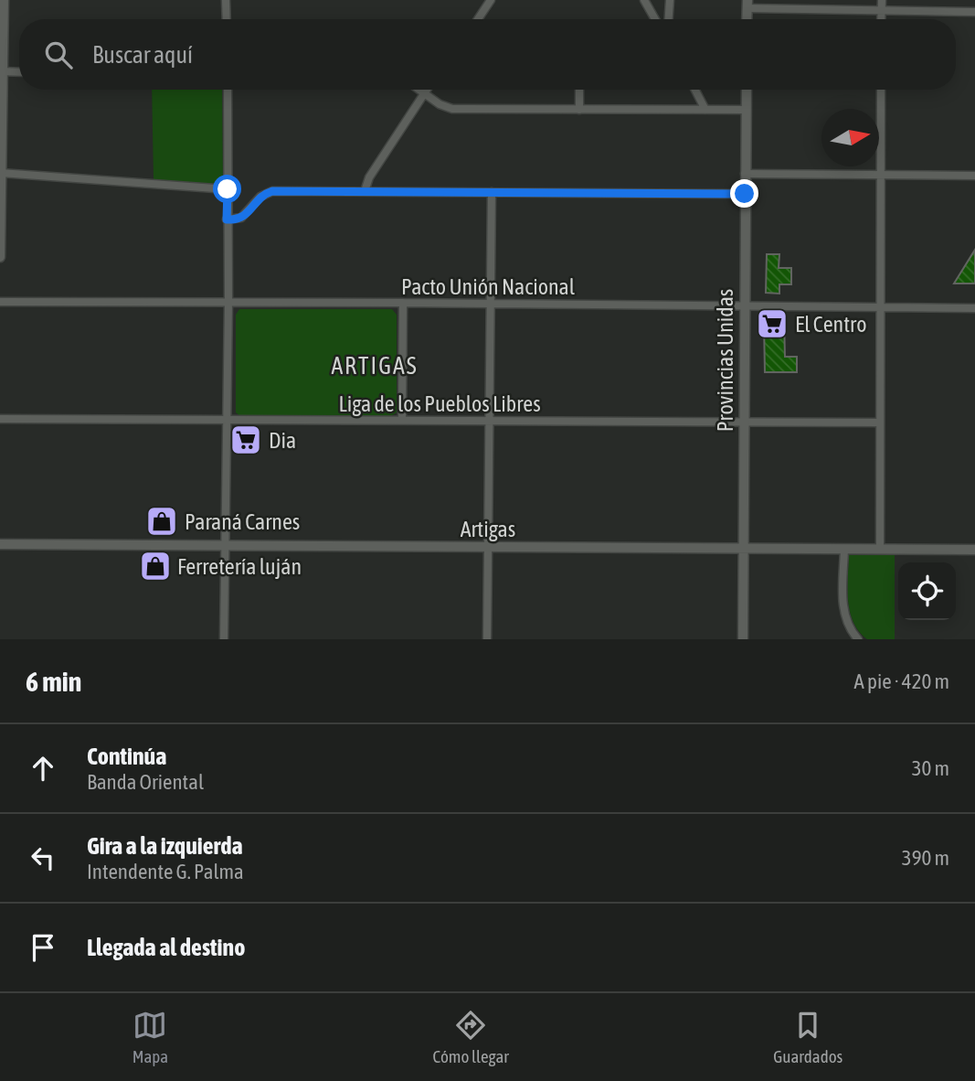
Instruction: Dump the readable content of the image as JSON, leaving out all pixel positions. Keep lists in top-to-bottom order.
{
  "streets": {
    "street": [
      "Pacto Unión Nacional",
      "Provincias Unidas",
      "Liga de los Pueblos Libres",
      "Artigas"
    ]
  },
  "crossings": [
    ["Pacto Unión Nacional", "Provincias Unidas"],
    ["Provincias Unidas", "Liga de los Pueblos Libres"],
    ["Provincias Unidas", "Artigas"]
  ],
  "districts": ["ARTIGAS"],
  "places": {
    "supermarket": ["El Centro", "Dia"],
    "shop": ["Paraná Carnes", "Ferretería luján"]
  },
  "north": "right",
  "page": {
    "search": "Buscar aquí",
    "heading": ["6 min", "A pie · 420 m"],
    "list": [
      ["Continúa", "Banda Oriental", "30 m"],
      ["Gira a la izquierda", "Intendente G. Palma", "390 m"],
      "Llegada al destino"
    ],
    "nav": ["Mapa", "Cómo llegar", "Guardados"]
  }
}
